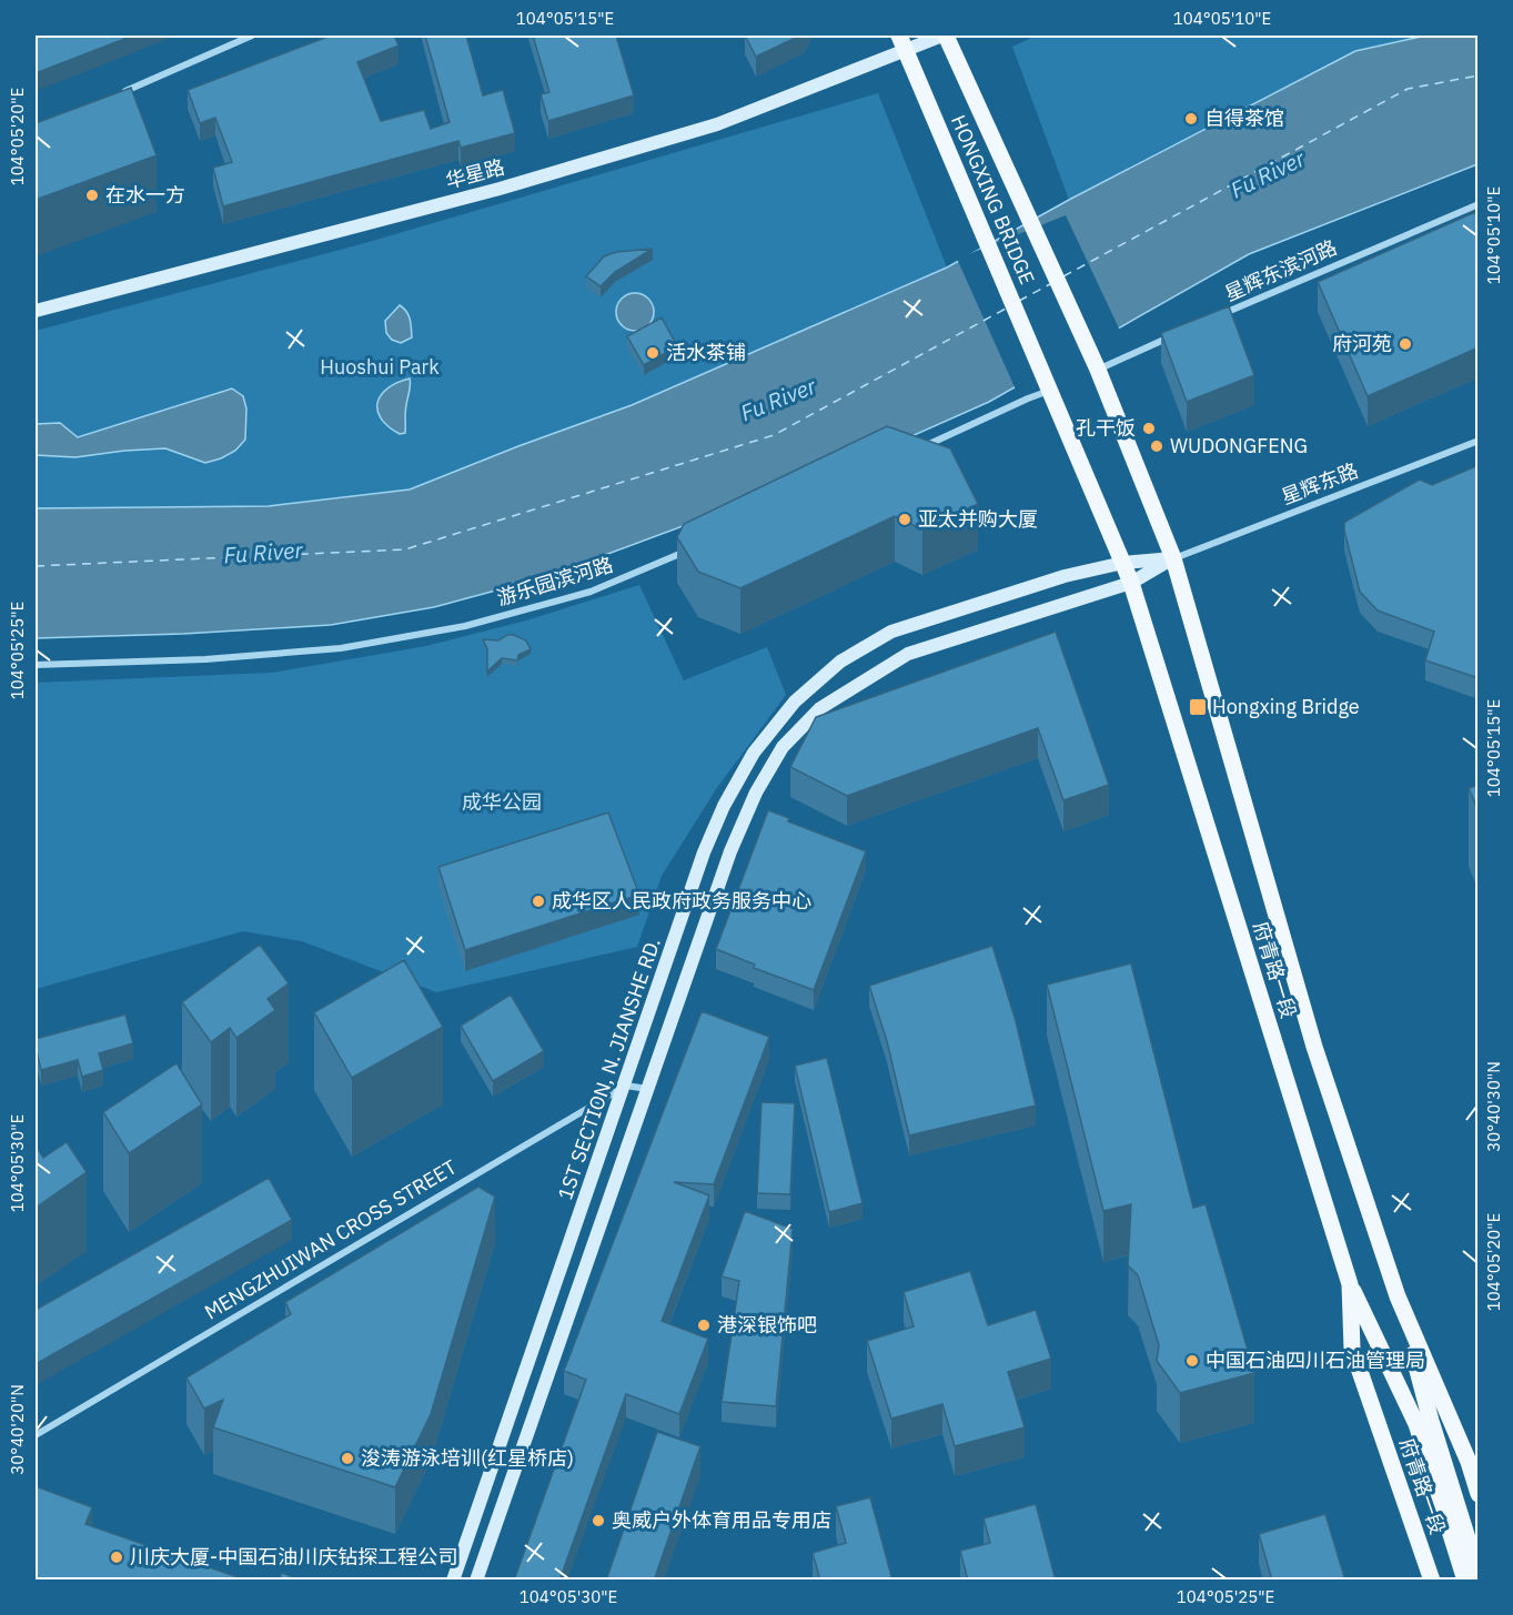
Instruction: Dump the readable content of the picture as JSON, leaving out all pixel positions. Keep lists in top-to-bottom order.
{
  "streets": {
    "main road": [
      "华星路",
      "HONGXING BRIDGE",
      "府青路一段",
      "1ST SECTION, N. JIANSHE RD."
    ],
    "street": [
      "星辉东滨河路",
      "星辉东路",
      "游乐园滨河路",
      "MENGZHUIWAN CROSS STREET"
    ]
  },
  "crossings": [
    ["华星路", "HONGXING BRIDGE"],
    ["HONGXING BRIDGE", "府青路一段"],
    ["星辉东路", "府青路一段"],
    ["星辉东路", "1ST SECTION, N. JIANSHE RD."],
    ["府青路一段", "1ST SECTION, N. JIANSHE RD."],
    ["1ST SECTION, N. JIANSHE RD.", "MENGZHUIWAN CROSS STREET"]
  ],
  "water": ["Fu River"],
  "parks": ["Huoshui Park", "成华公园"],
  "places": {
    "other": [
      "自得茶馆",
      "在水一方",
      "府河苑",
      "活水茶铺",
      "孔干饭",
      "WUDONGFENG",
      "亚太并购大厦",
      "成华区人民政府政务服务中心",
      "港深银饰吧",
      "中国石油四川石油管理局",
      "浚涛游泳培训(红星桥店)",
      "奥威户外体育用品专用店",
      "川庆大厦-中国石油川庆钻探工程公司"
    ],
    "transit": ["Hongxing Bridge"]
  },
  "coordinates": [
    "104°05'15\"E",
    "104°05'10\"E",
    "104°05'20\"E",
    "104°05'25\"E",
    "30°40'30\"N",
    "104°05'30\"E",
    "30°40'20\"N"
  ]
}
